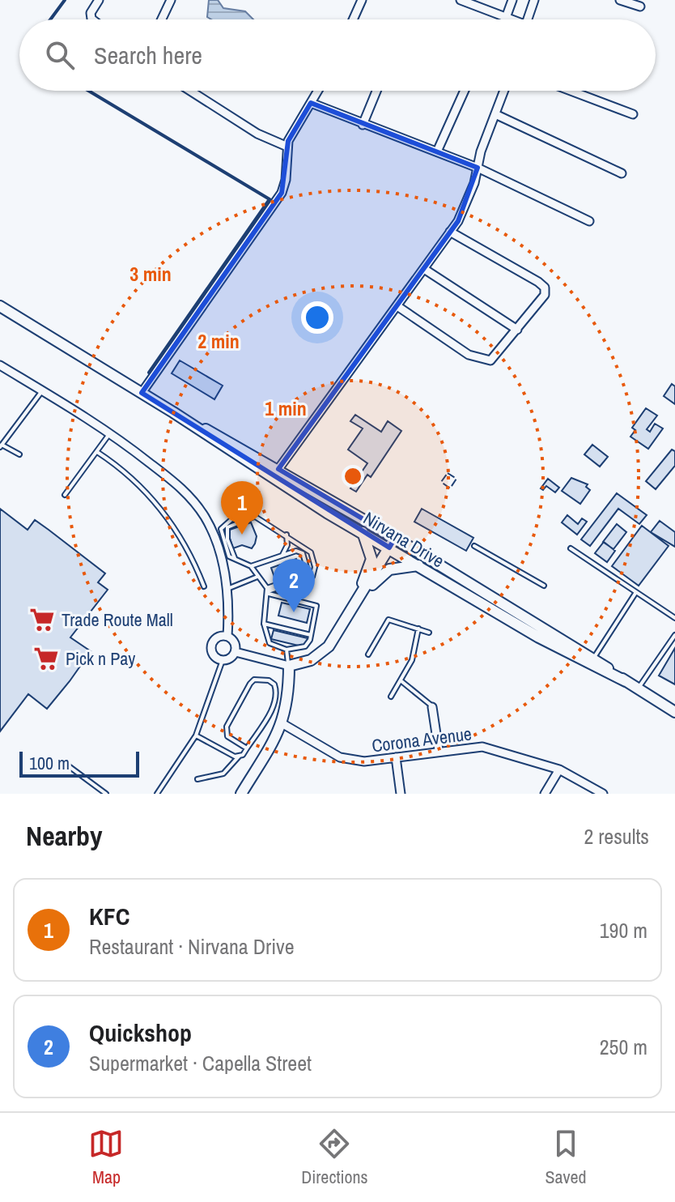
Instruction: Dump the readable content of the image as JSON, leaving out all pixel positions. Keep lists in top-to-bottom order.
{
  "streets": {
    "main road": ["Nirvana Drive"],
    "street": ["Corona Avenue"]
  },
  "places": {
    "supermarket": ["Trade Route Mall", "Pick n Pay"]
  },
  "scale_bar": "100 m",
  "page": {
    "search": "Search here",
    "pins": ["1", "2"],
    "scale": "100 m",
    "heading": ["Nearby", "2 results"],
    "list": [
      {
        "mark": "1",
        "name": "KFC",
        "note": "Restaurant · Nirvana Drive",
        "value": "190 m"
      },
      {
        "mark": "2",
        "name": "Quickshop",
        "note": "Supermarket · Capella Street",
        "value": "250 m"
      }
    ],
    "nav": ["Map", "Directions", "Saved"]
  },
  "rings": ["3 min", "2 min", "1 min"]
}
